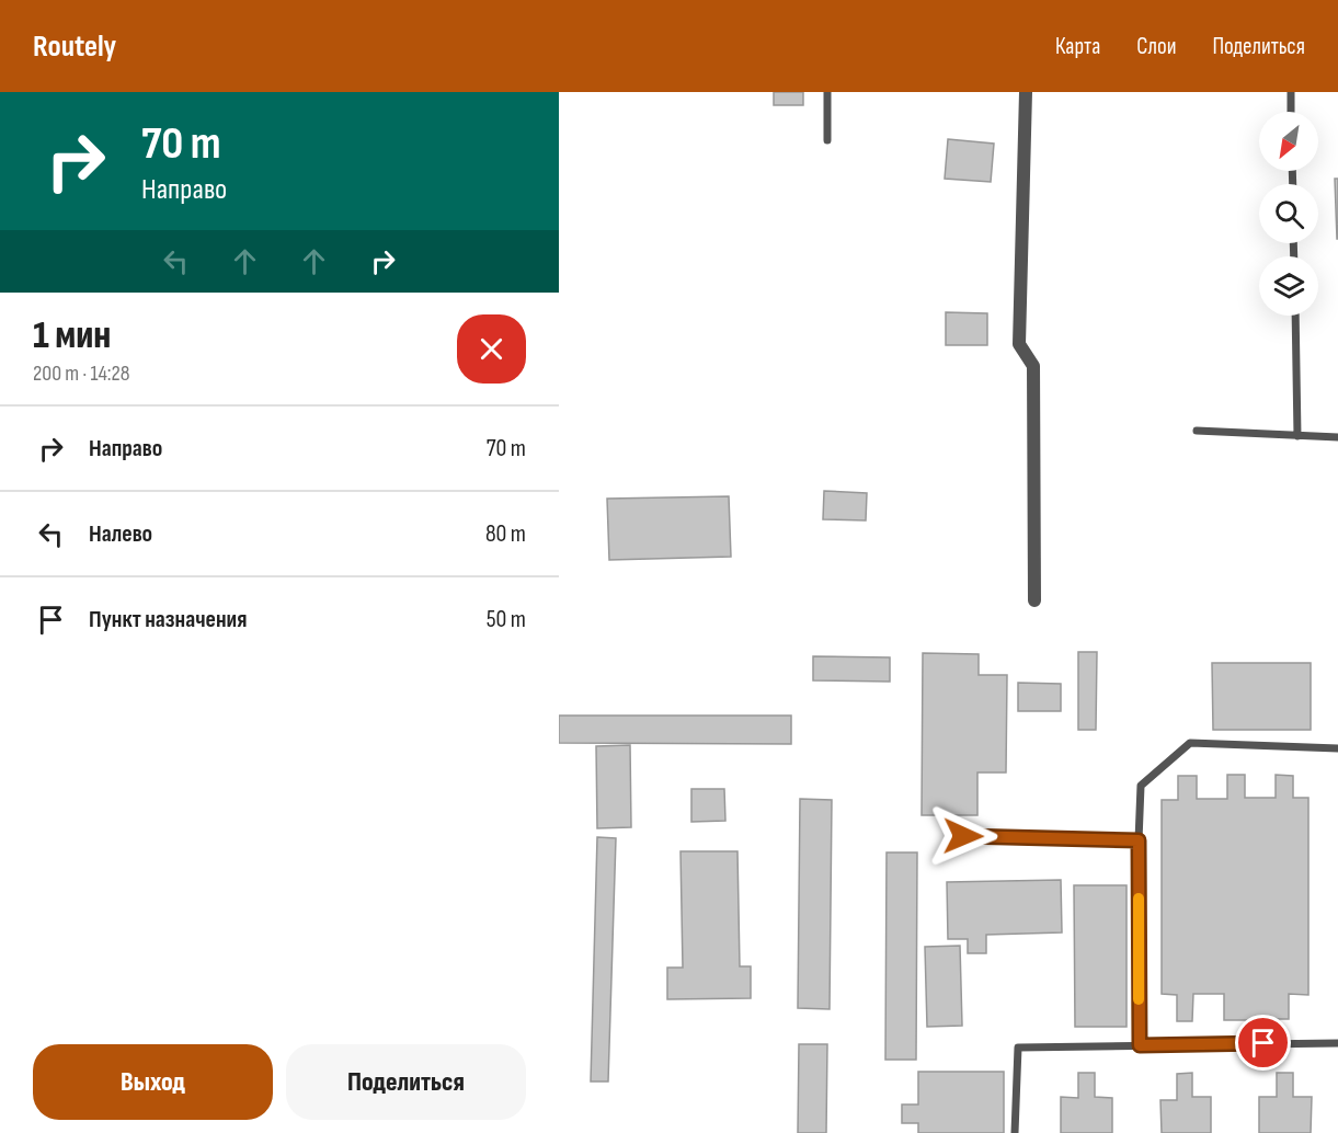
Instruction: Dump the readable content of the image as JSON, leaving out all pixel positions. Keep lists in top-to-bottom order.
{
  "north": "bottom left",
  "page": {
    "header": "Routely",
    "nav": ["Карта", "Слои", "Поделиться"],
    "turn": ["70 m", "Направо"],
    "heading": ["1 мин", "200 m · 14:28"],
    "list": [
      {
        "name": "Направо",
        "value": "70 m"
      },
      {
        "name": "Налево",
        "value": "80 m"
      },
      {
        "name": "Пункт назначения",
        "value": "50 m"
      }
    ],
    "buttons": ["Выход", "Поделиться"]
  }
}
